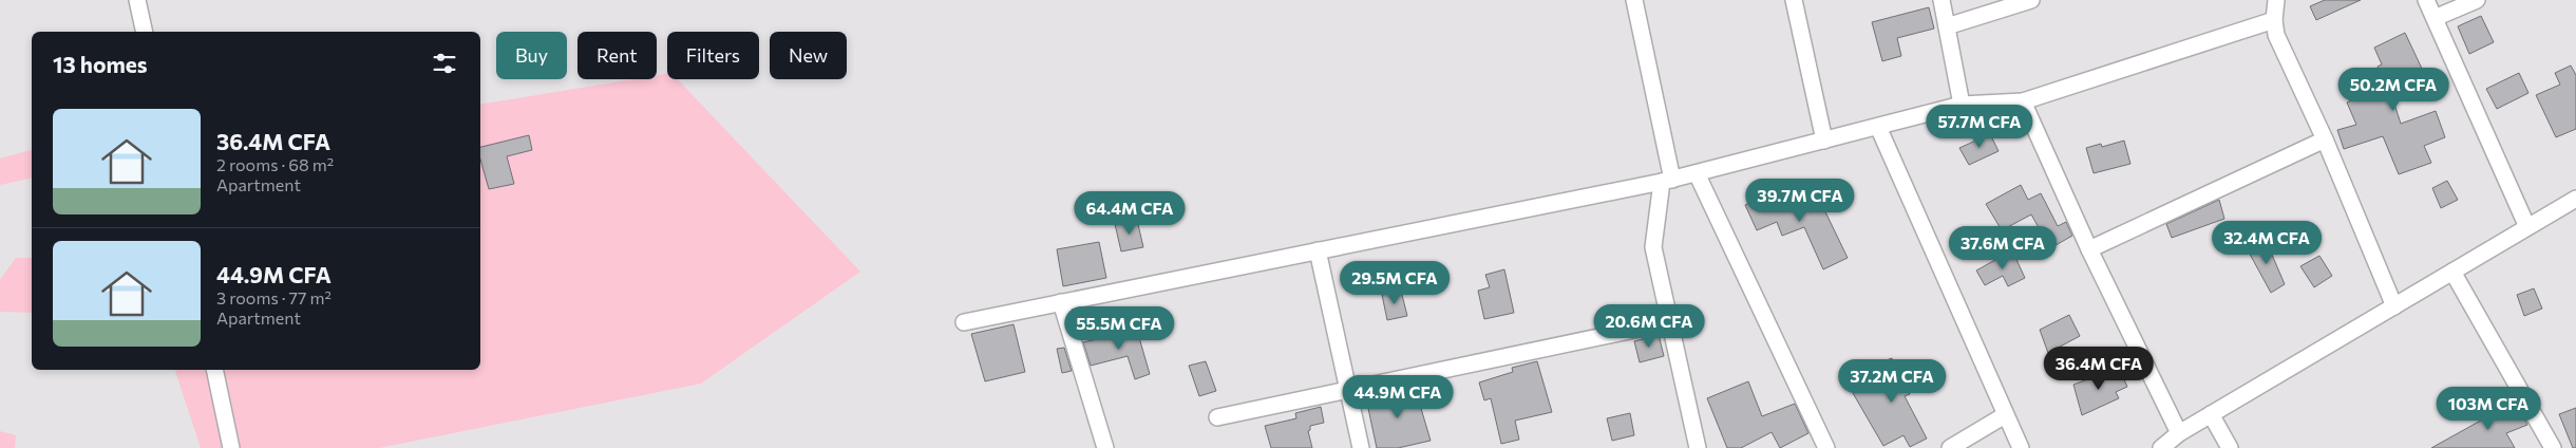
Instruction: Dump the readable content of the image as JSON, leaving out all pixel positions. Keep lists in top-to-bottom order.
{
  "page": {
    "chip": [
      "Buy",
      "Rent",
      "Filters",
      "New"
    ],
    "heading": "13 homes",
    "price": [
      "50.2M CFA",
      "57.7M CFA",
      "39.7M CFA",
      "64.4M CFA",
      "32.4M CFA",
      "37.6M CFA",
      "29.5M CFA",
      "20.6M CFA",
      "55.5M CFA",
      "36.4M CFA",
      "37.2M CFA",
      "44.9M CFA",
      "103M CFA"
    ],
    "list": [
      {
        "name": "36.4M CFA",
        "note": "2 rooms · 68 m² · Apartment"
      },
      {
        "name": "44.9M CFA",
        "note": "3 rooms · 77 m² · Apartment"
      }
    ]
  }
}
